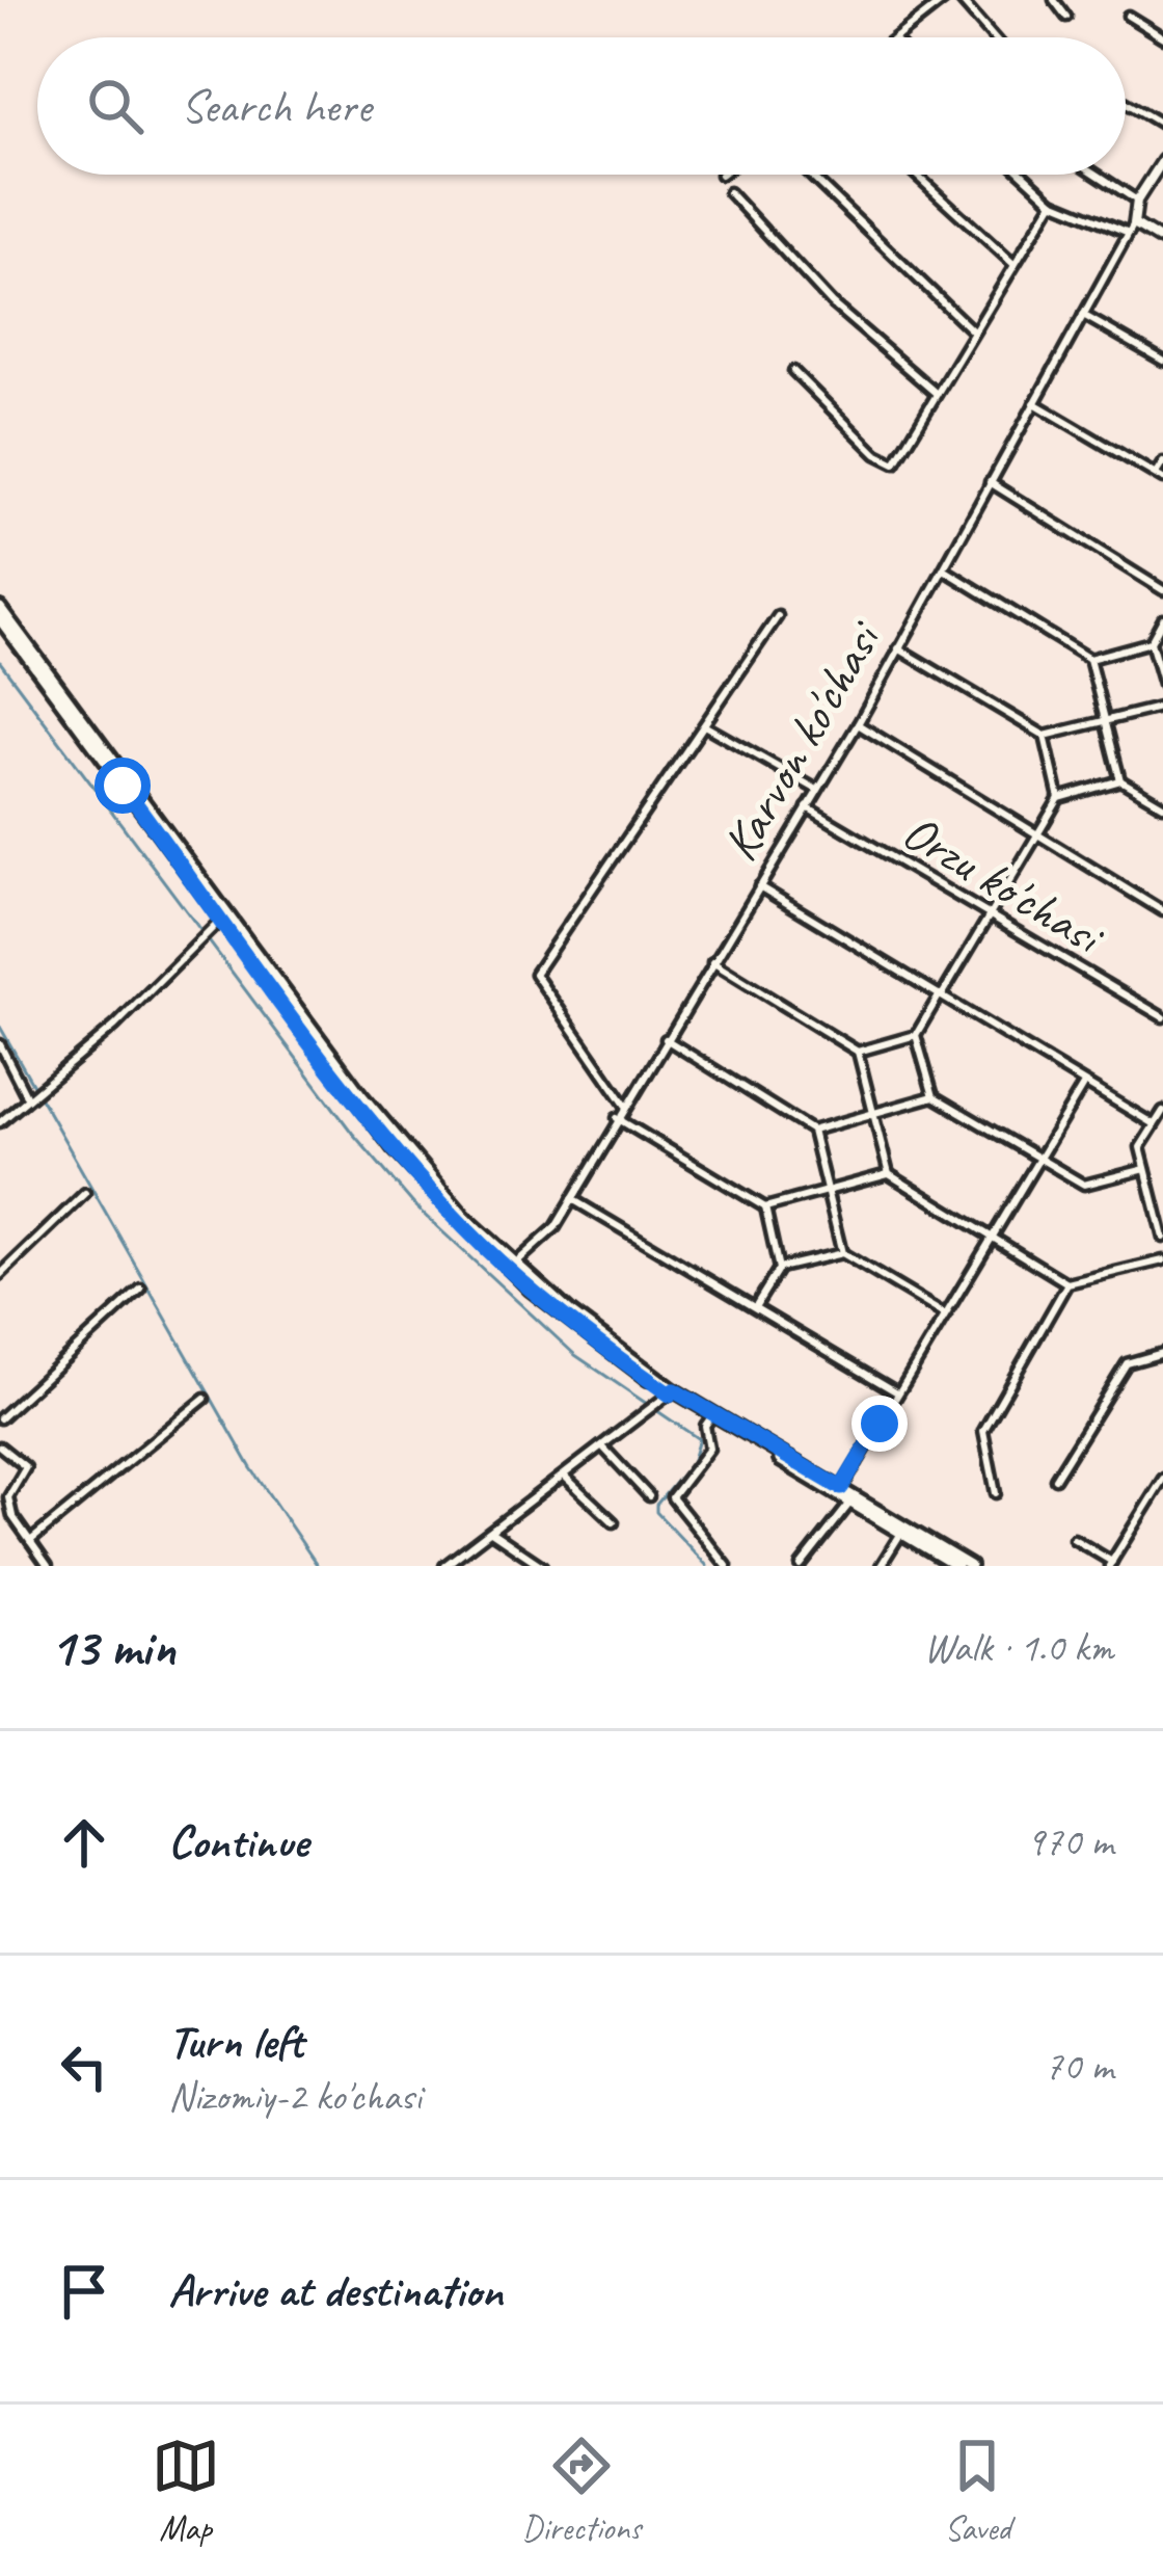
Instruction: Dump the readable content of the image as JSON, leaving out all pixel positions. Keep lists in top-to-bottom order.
{
  "streets": {
    "street": ["Karvon ko'chasi", "Orzu ko'chasi"]
  },
  "crossings": [
    ["Karvon ko'chasi", "Orzu ko'chasi"]
  ],
  "page": {
    "search": "Search here",
    "heading": ["13 min", "Walk · 1.0 km"],
    "list": [
      ["Continue", "970 m"],
      ["Turn left", "Nizomiy-2 ko'chasi", "70 m"],
      "Arrive at destination"
    ],
    "nav": ["Map", "Directions", "Saved"]
  }
}
